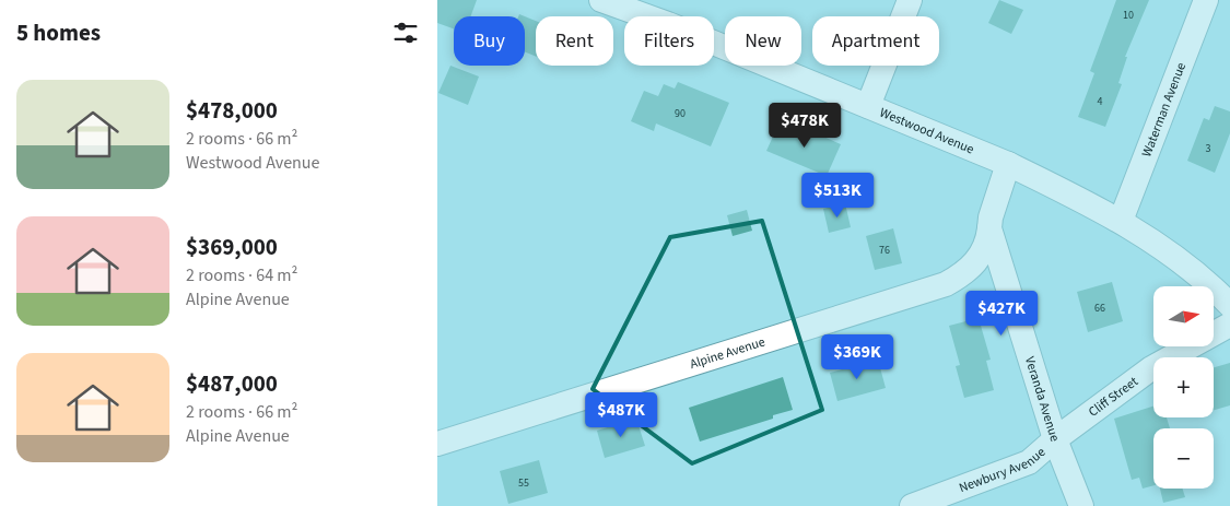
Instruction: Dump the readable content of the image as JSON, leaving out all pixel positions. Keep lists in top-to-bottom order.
{
  "streets": {
    "street": [
      "Waterman Avenue",
      "Westwood Avenue",
      "Alpine Avenue",
      "Cliff Street",
      "Veranda Avenue",
      "Newbury Avenue"
    ]
  },
  "crossings": [
    ["Waterman Avenue", "Westwood Avenue"],
    ["Alpine Avenue", "Veranda Avenue"],
    ["Cliff Street", "Veranda Avenue"],
    ["Cliff Street", "Newbury Avenue"],
    ["Veranda Avenue", "Newbury Avenue"]
  ],
  "house_numbers": [
    "10",
    "4",
    "90",
    "3",
    "76",
    "66",
    "55"
  ],
  "north": "right",
  "page": {
    "heading": "5 homes",
    "chip": [
      "Buy",
      "Rent",
      "Filters",
      "New",
      "Apartment"
    ],
    "list": [
      {
        "name": "$478,000",
        "note": "2 rooms · 66 m² · Westwood Avenue"
      },
      {
        "name": "$369,000",
        "note": "2 rooms · 64 m² · Alpine Avenue"
      },
      {
        "name": "$487,000",
        "note": "2 rooms · 66 m² · Alpine Avenue"
      }
    ],
    "price": [
      "$478K",
      "$513K",
      "$427K",
      "$369K",
      "$487K"
    ],
    "map_buttons": ["+", "−"]
  }
}
